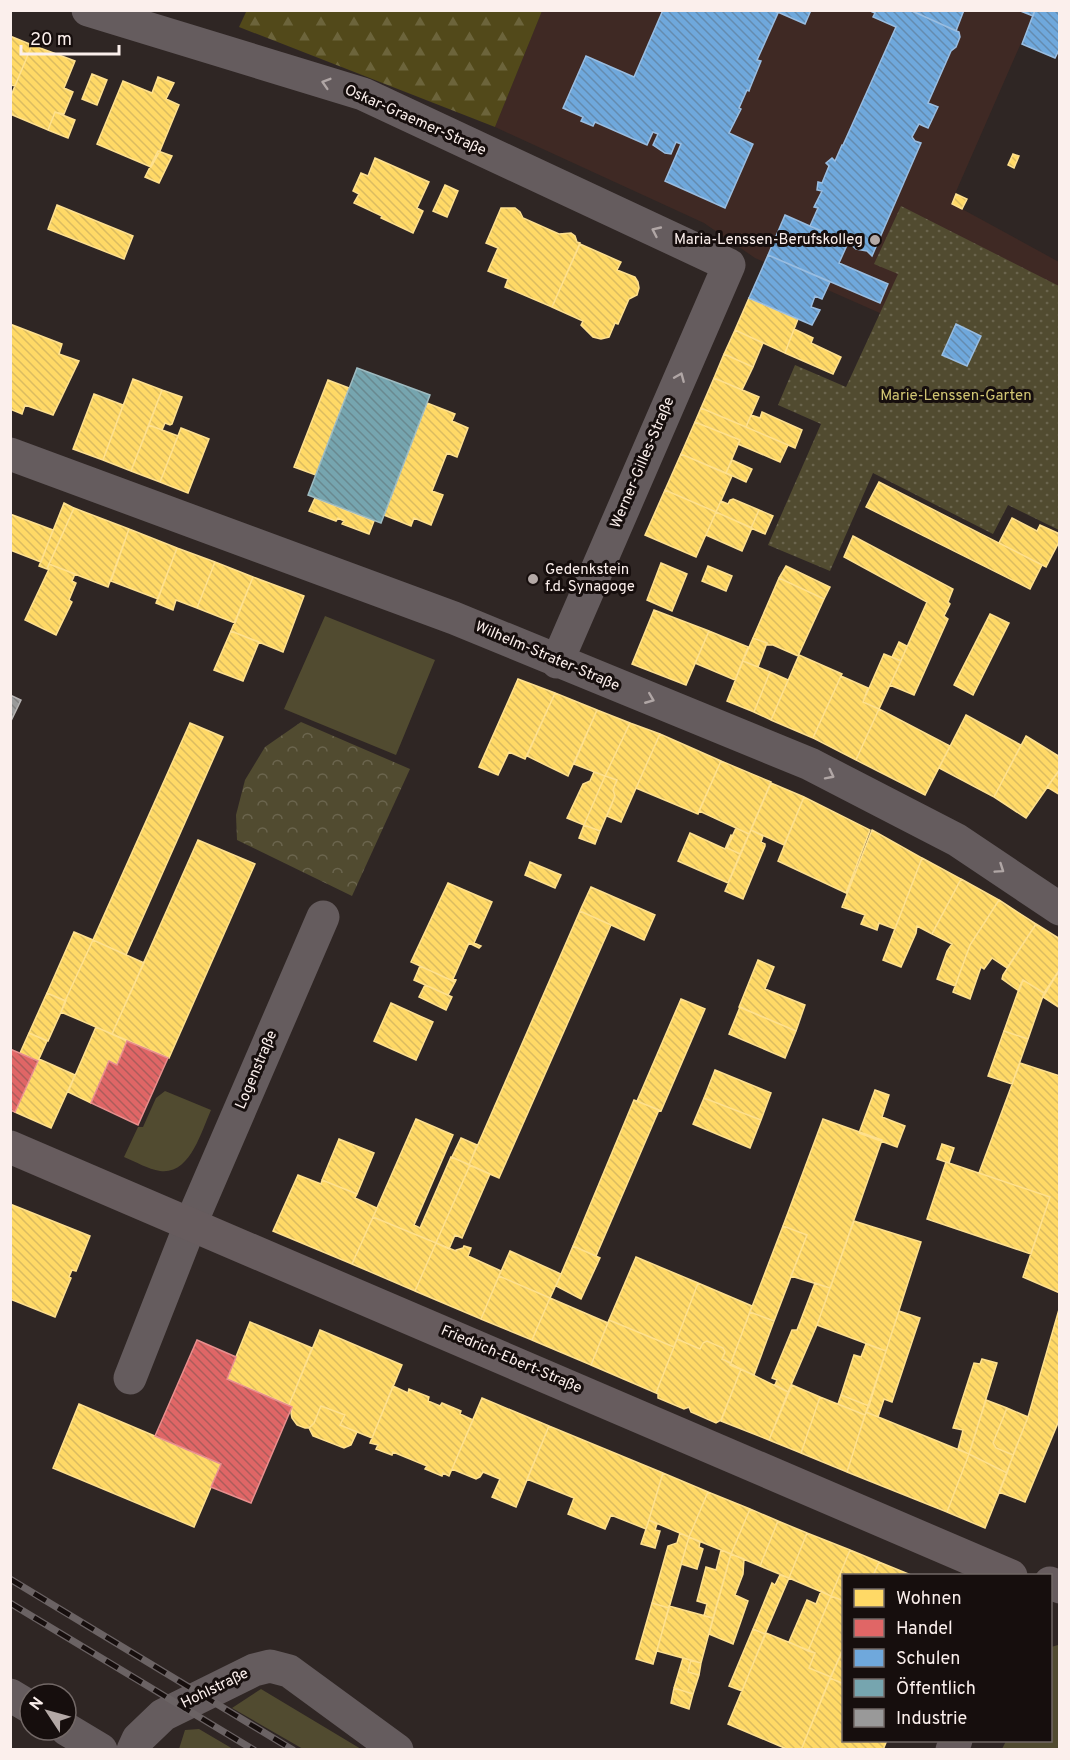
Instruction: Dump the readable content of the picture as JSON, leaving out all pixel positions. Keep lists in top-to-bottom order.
{
  "streets": {
    "main road": ["Friedrich-Ebert-Straße"],
    "street": [
      "Oskar-Graemer-Straße",
      "Werner-Gilles-Straße",
      "Wilhelm-Strater-Straße",
      "Logenstraße",
      "Hohlstraße"
    ]
  },
  "crossings": [
    ["Oskar-Graemer-Straße", "Werner-Gilles-Straße"],
    ["Werner-Gilles-Straße", "Wilhelm-Strater-Straße"],
    ["Logenstraße", "Friedrich-Ebert-Straße"]
  ],
  "one_way": ["Oskar-Graemer-Straße", "Werner-Gilles-Straße", "Wilhelm-Strater-Straße"],
  "parks": ["Marie-Lenssen-Garten"],
  "places": ["Maria-Lenssen-Berufskolleg", "Gedenkstein f.d. Synagoge"],
  "legend": [
    "Wohnen",
    "Handel",
    "Schulen",
    "Öffentlich",
    "Industrie"
  ],
  "scale_bar": "20 m",
  "north": "top left"
}
